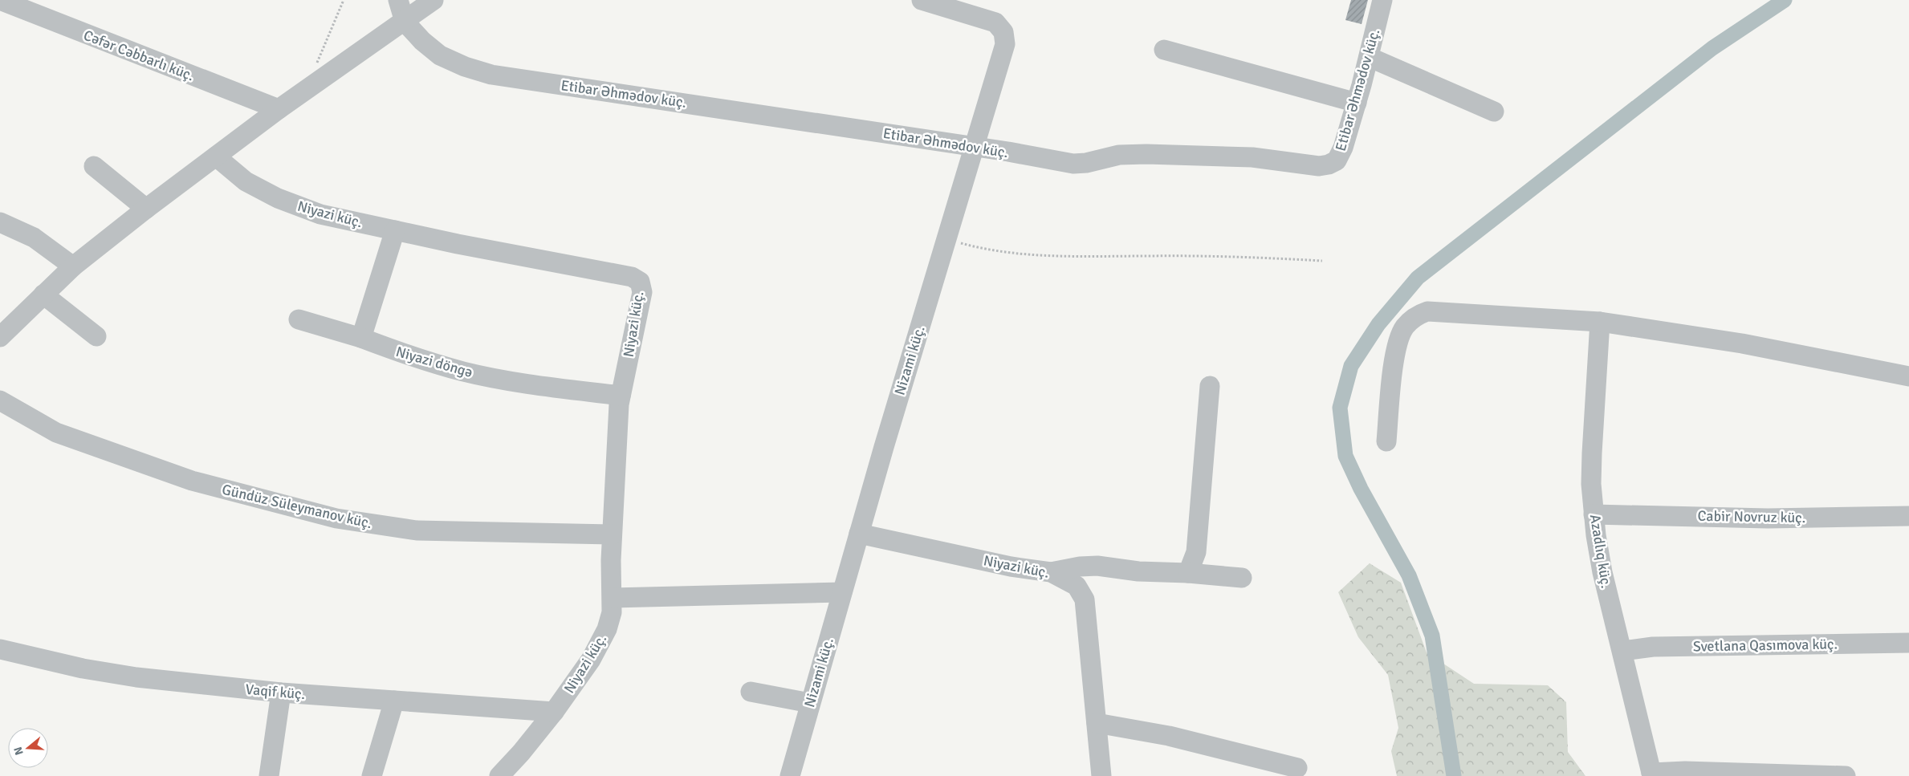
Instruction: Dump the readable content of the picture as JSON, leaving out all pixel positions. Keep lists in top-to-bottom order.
{
  "streets": {
    "street": [
      "Cəfər Cəbbarlı küç.",
      "Etibar Əhmədov küç.",
      "Niyazi küç.",
      "Nizami küç.",
      "Niyazi döngə",
      "Gündüz Süleymanov küç.",
      "Cabir Novruz küç.",
      "Azadlıq küç.",
      "Svetlana Qasımova küç.",
      "Vaqif küç."
    ]
  },
  "crossings": [
    ["Etibar Əhmədov küç.", "Nizami küç."],
    ["Niyazi küç.", "Nizami küç."],
    ["Niyazi küç.", "Niyazi döngə"],
    ["Niyazi küç.", "Gündüz Süleymanov küç."],
    ["Niyazi küç.", "Vaqif küç."],
    ["Cabir Novruz küç.", "Azadlıq küç."],
    ["Azadlıq küç.", "Svetlana Qasımova küç."]
  ],
  "north": "left"
}
